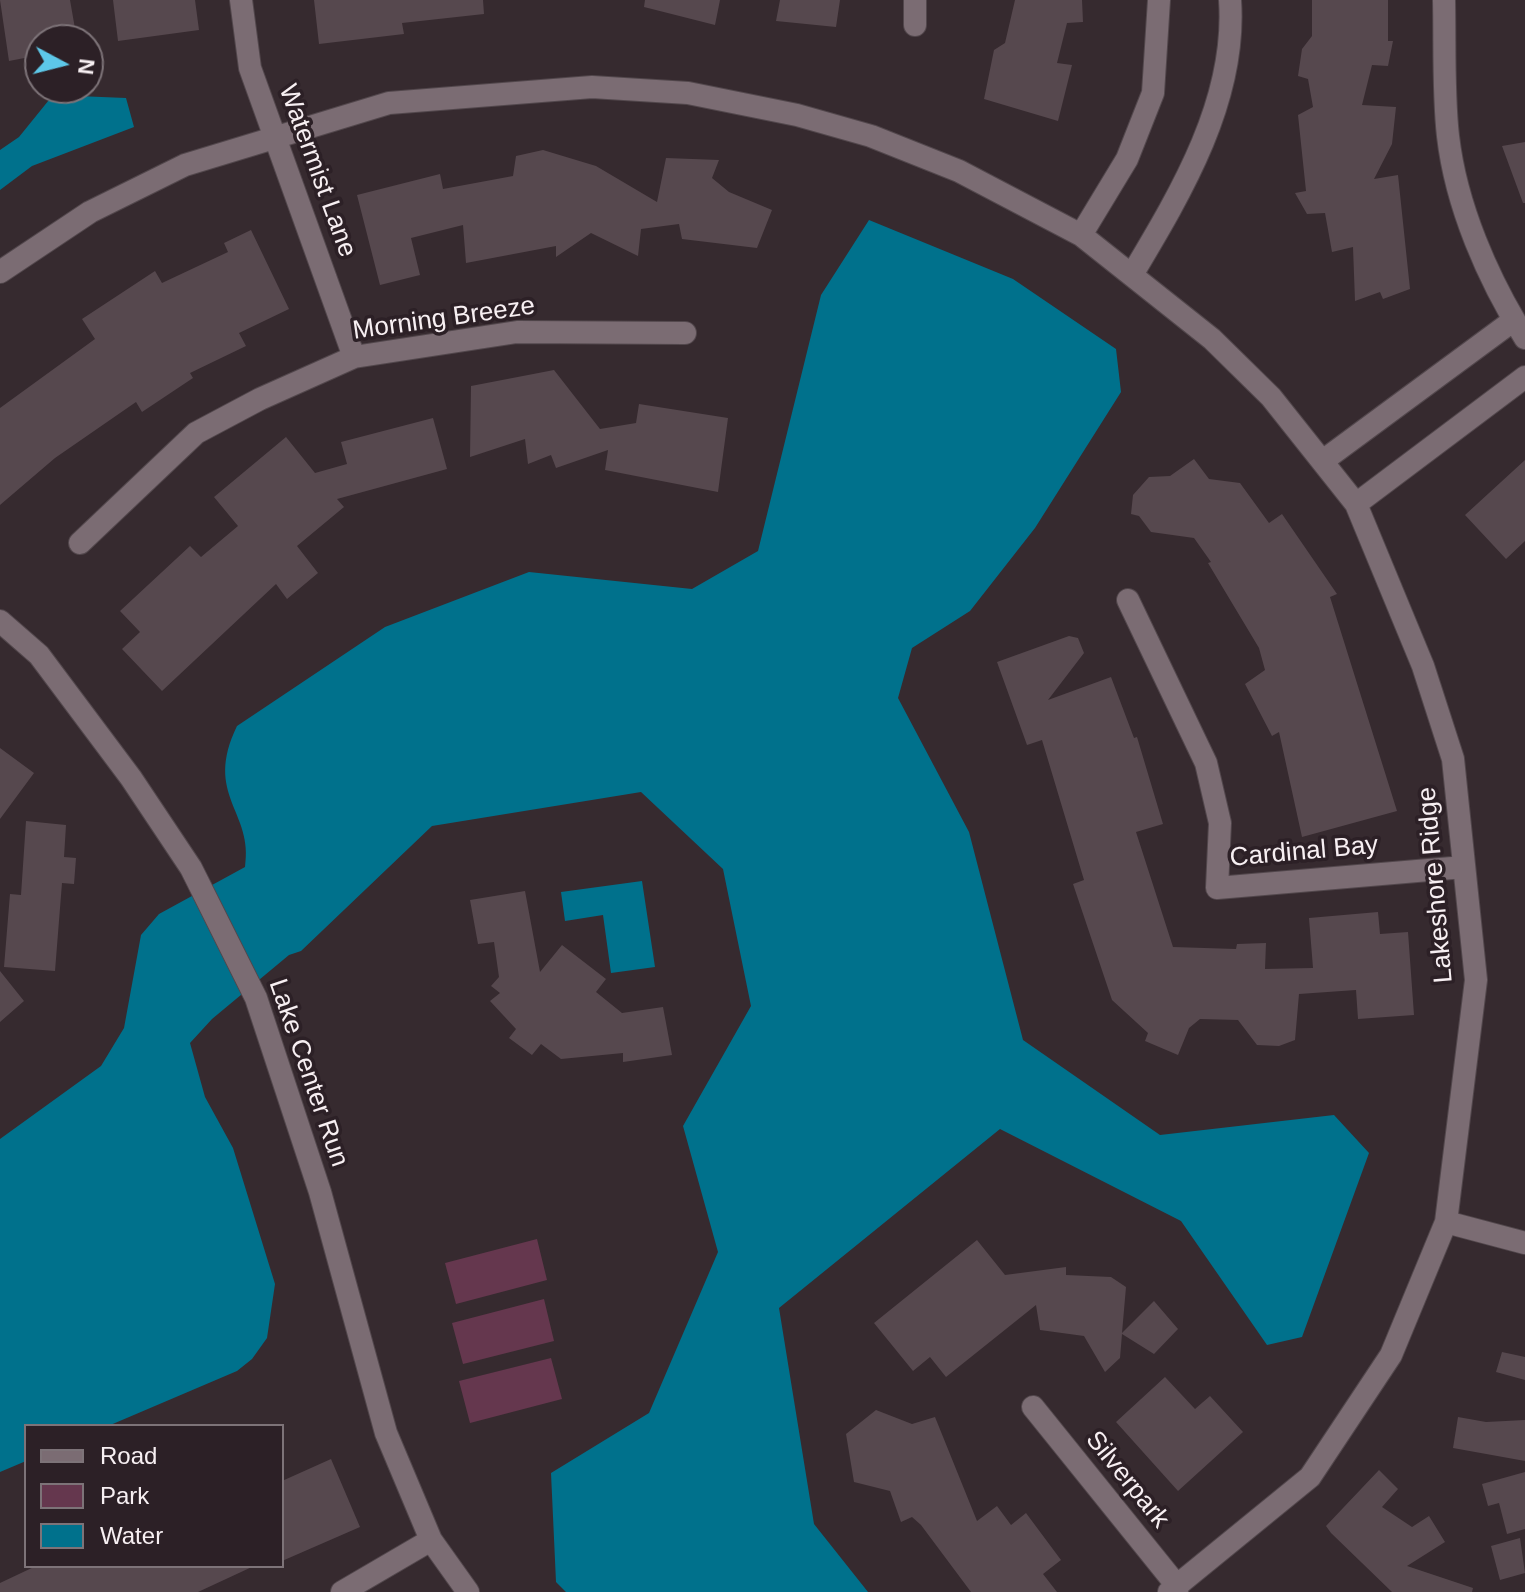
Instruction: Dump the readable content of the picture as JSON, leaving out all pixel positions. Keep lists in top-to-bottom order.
{
  "streets": {
    "street": [
      "Watermist Lane",
      "Morning Breeze",
      "Cardinal Bay",
      "Lakeshore Ridge",
      "Lake Center Run",
      "Silverpark"
    ]
  },
  "crossings": [
    ["Watermist Lane", "Morning Breeze"],
    ["Watermist Lane", "Lakeshore Ridge"],
    ["Cardinal Bay", "Lakeshore Ridge"],
    ["Lakeshore Ridge", "Silverpark"]
  ],
  "legend": ["Road", "Park", "Water"],
  "north": "right"
}
